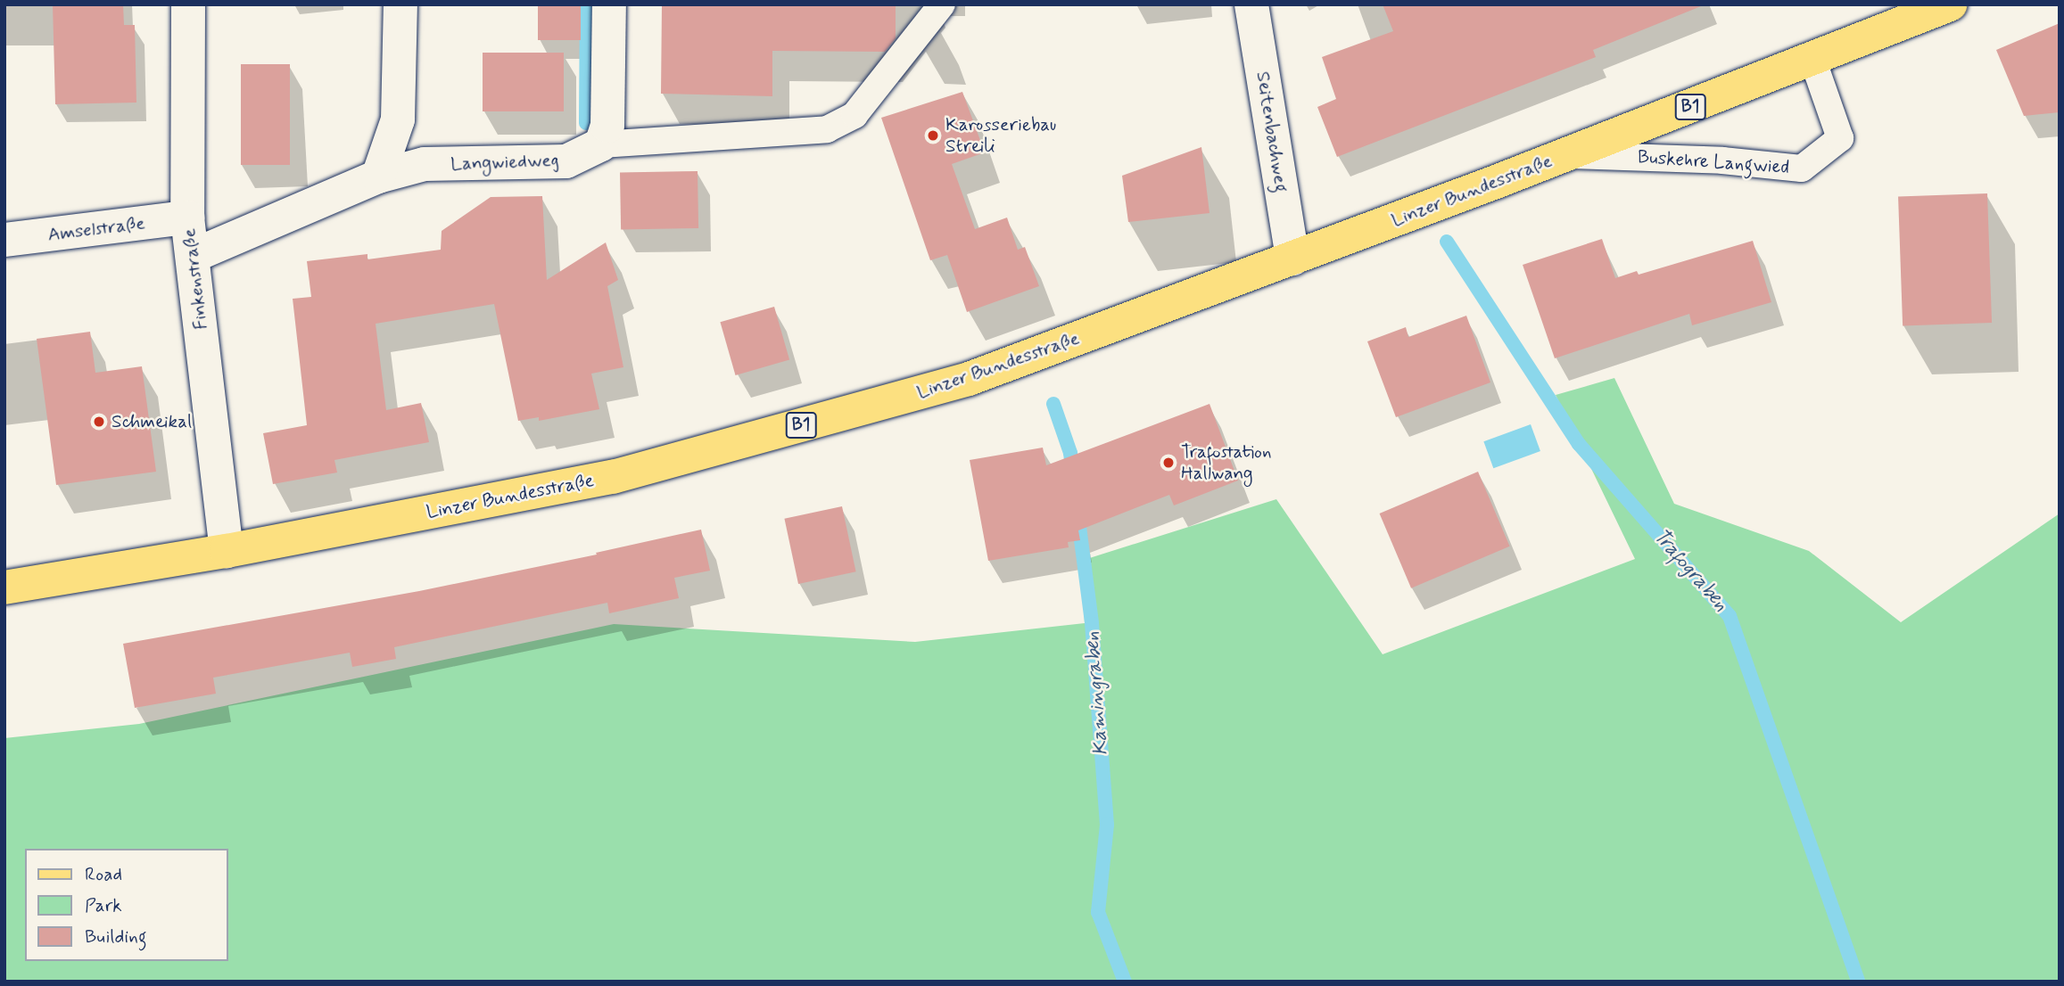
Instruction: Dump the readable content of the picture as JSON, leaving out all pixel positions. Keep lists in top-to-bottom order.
{
  "streets": {
    "main road": ["B1", "Linzer Bundesstraße"],
    "street": [
      "Seitenbachweg",
      "Langwiedweg",
      "Amselstraße",
      "Finkenstraße"
    ],
    "lane": ["Buskehre Langwied"]
  },
  "crossings": [
    ["Seitenbachweg", "Linzer Bundesstraße"],
    ["Langwiedweg", "Finkenstraße"],
    ["Buskehre Langwied", "Linzer Bundesstraße"],
    ["Linzer Bundesstraße", "Finkenstraße"],
    ["Amselstraße", "Finkenstraße"]
  ],
  "water": ["Trafograben", "Kamingraben"],
  "places": ["Karosseriebau Streili", "Schmeikal", "Trafostation Hallwang"],
  "legend": ["Road", "Park", "Building"]
}
